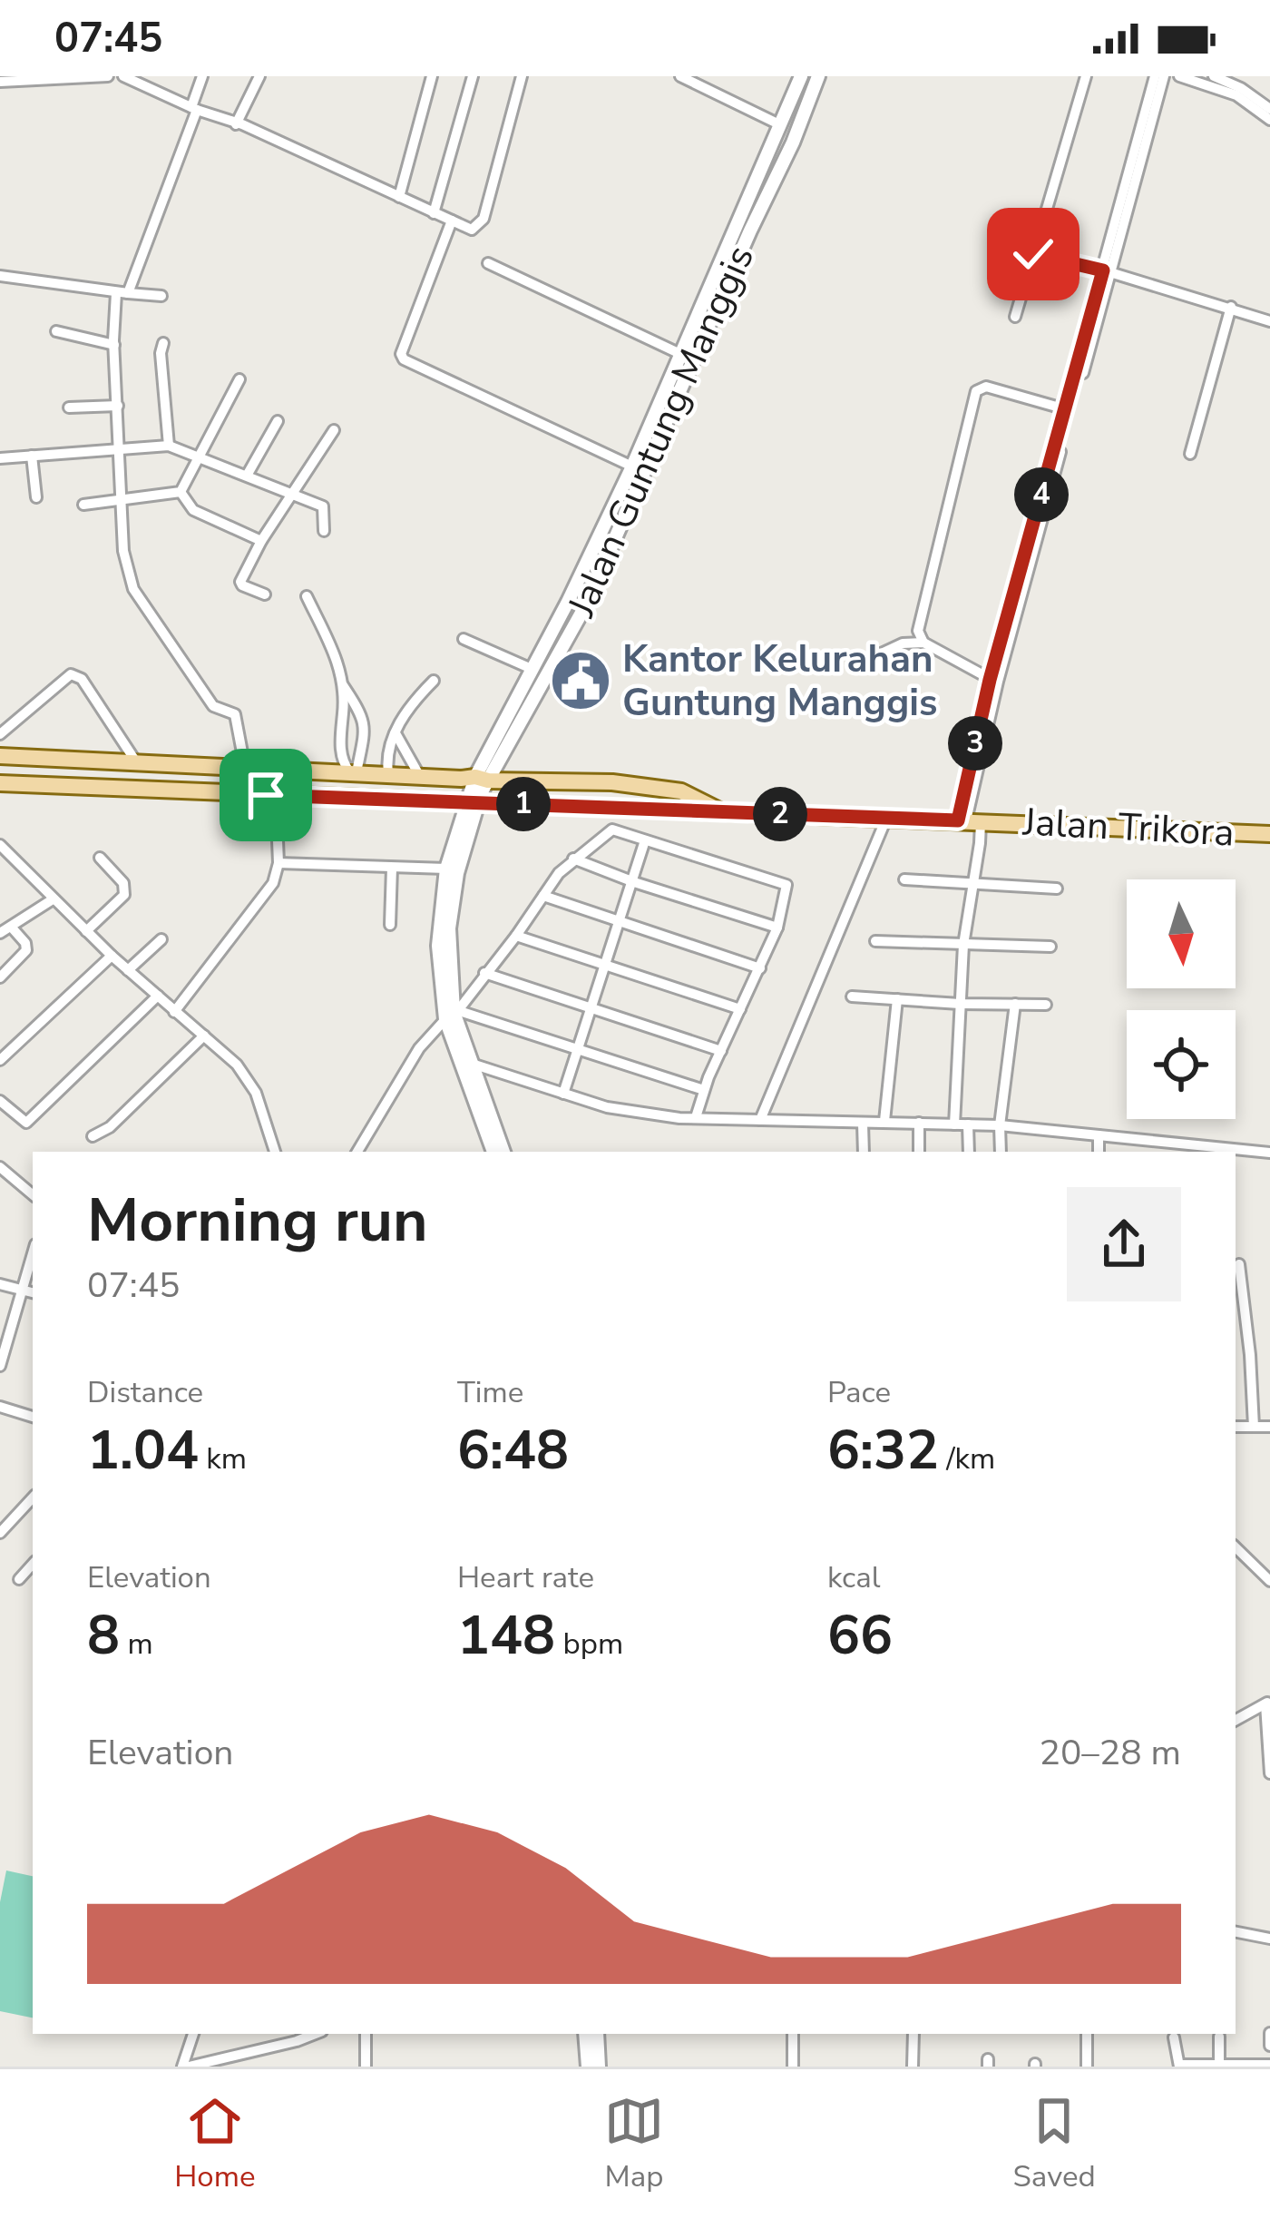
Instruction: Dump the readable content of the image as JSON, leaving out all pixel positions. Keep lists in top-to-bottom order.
{
  "streets": {
    "main road": ["Jalan Trikora"],
    "street": ["Jalan Guntung Manggis"]
  },
  "crossings": [
    ["Jalan Guntung Manggis", "Jalan Trikora"]
  ],
  "places": {
    "public building": ["Kantor Kelurahan Guntung Manggis"]
  },
  "north": "bottom",
  "page": {
    "status": "07:45",
    "pins": [
      "4",
      "3",
      "1",
      "2"
    ],
    "heading": ["Morning run", "07:45"],
    "stats": [
      ["Distance", "1.04 km"],
      ["Time", "6:48"],
      ["Pace", "6:32 /km"],
      ["Elevation", "8 m"],
      ["Heart rate", "148 bpm"],
      ["kcal", "66"]
    ],
    "chart": ["Elevation", "20–28 m"],
    "tabs": ["Home", "Map", "Saved"]
  }
}
